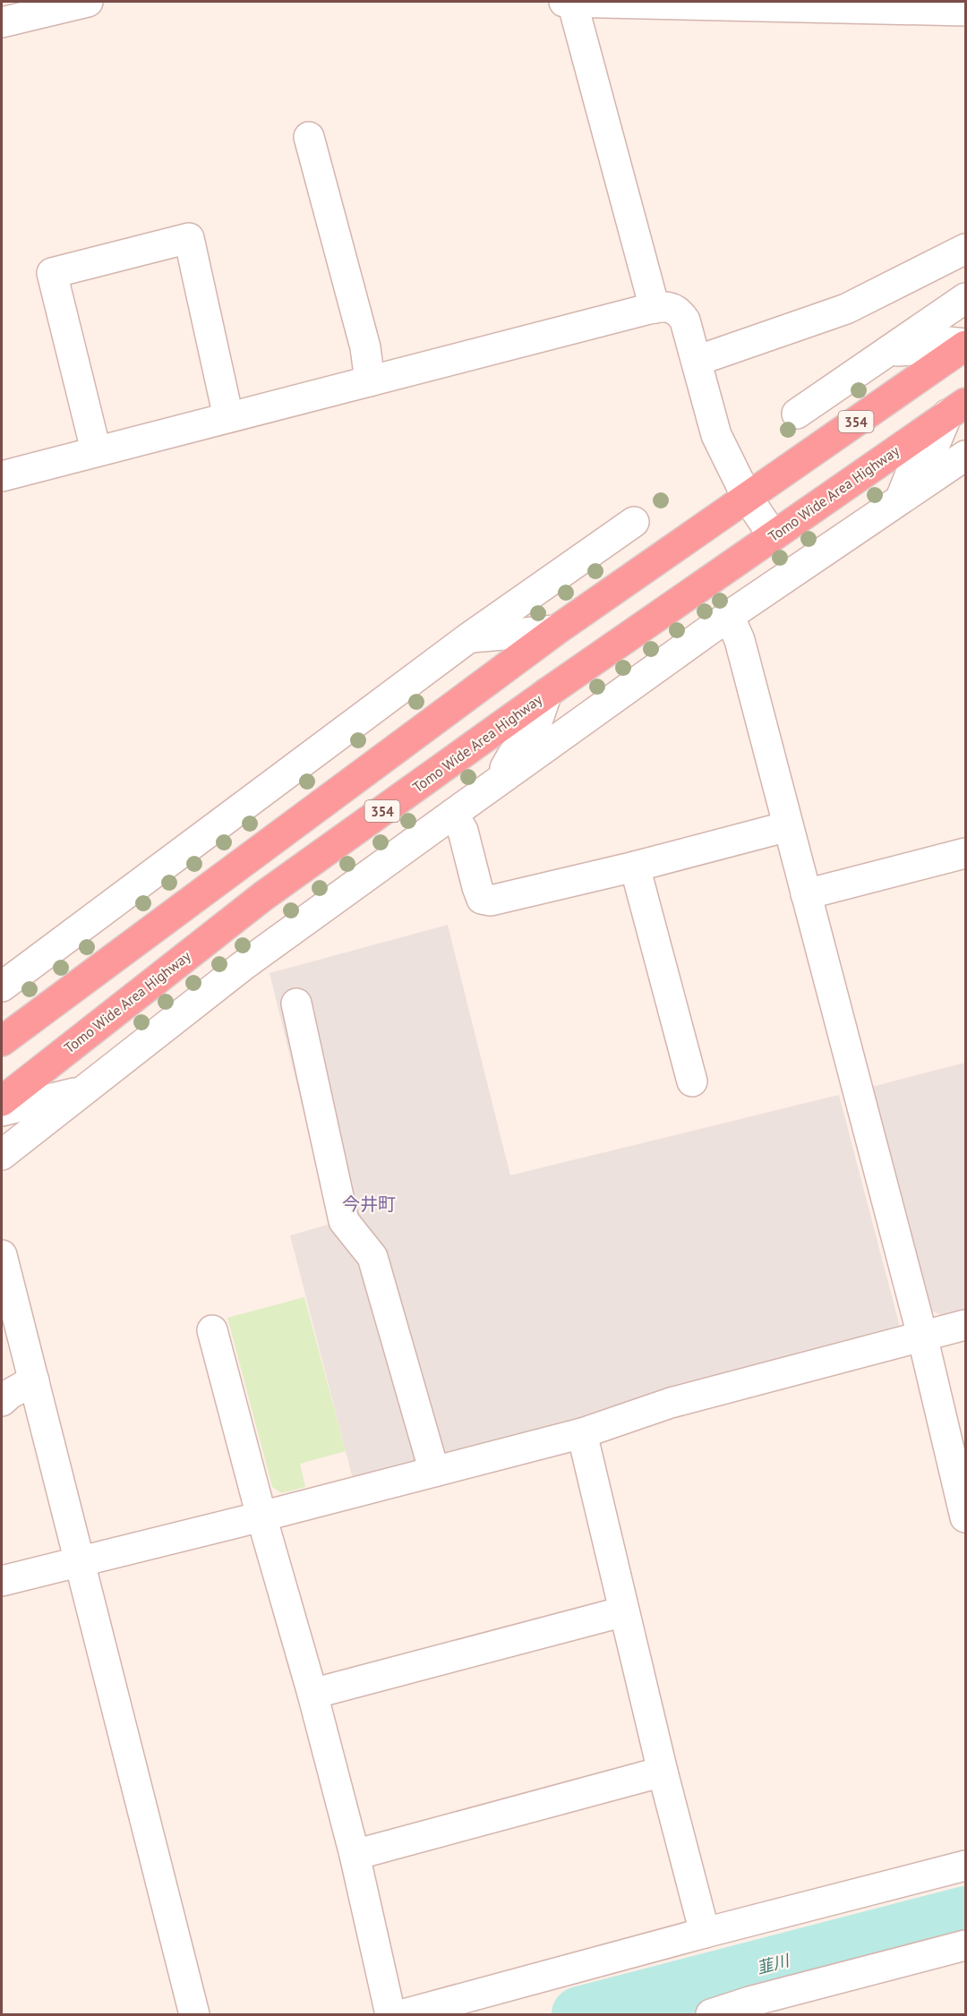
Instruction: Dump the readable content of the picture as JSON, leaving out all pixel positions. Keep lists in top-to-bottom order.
{
  "streets": {
    "highway": ["354", "Tomo Wide Area Highway"]
  },
  "districts": ["今井町"],
  "water": ["韮川"]
}
